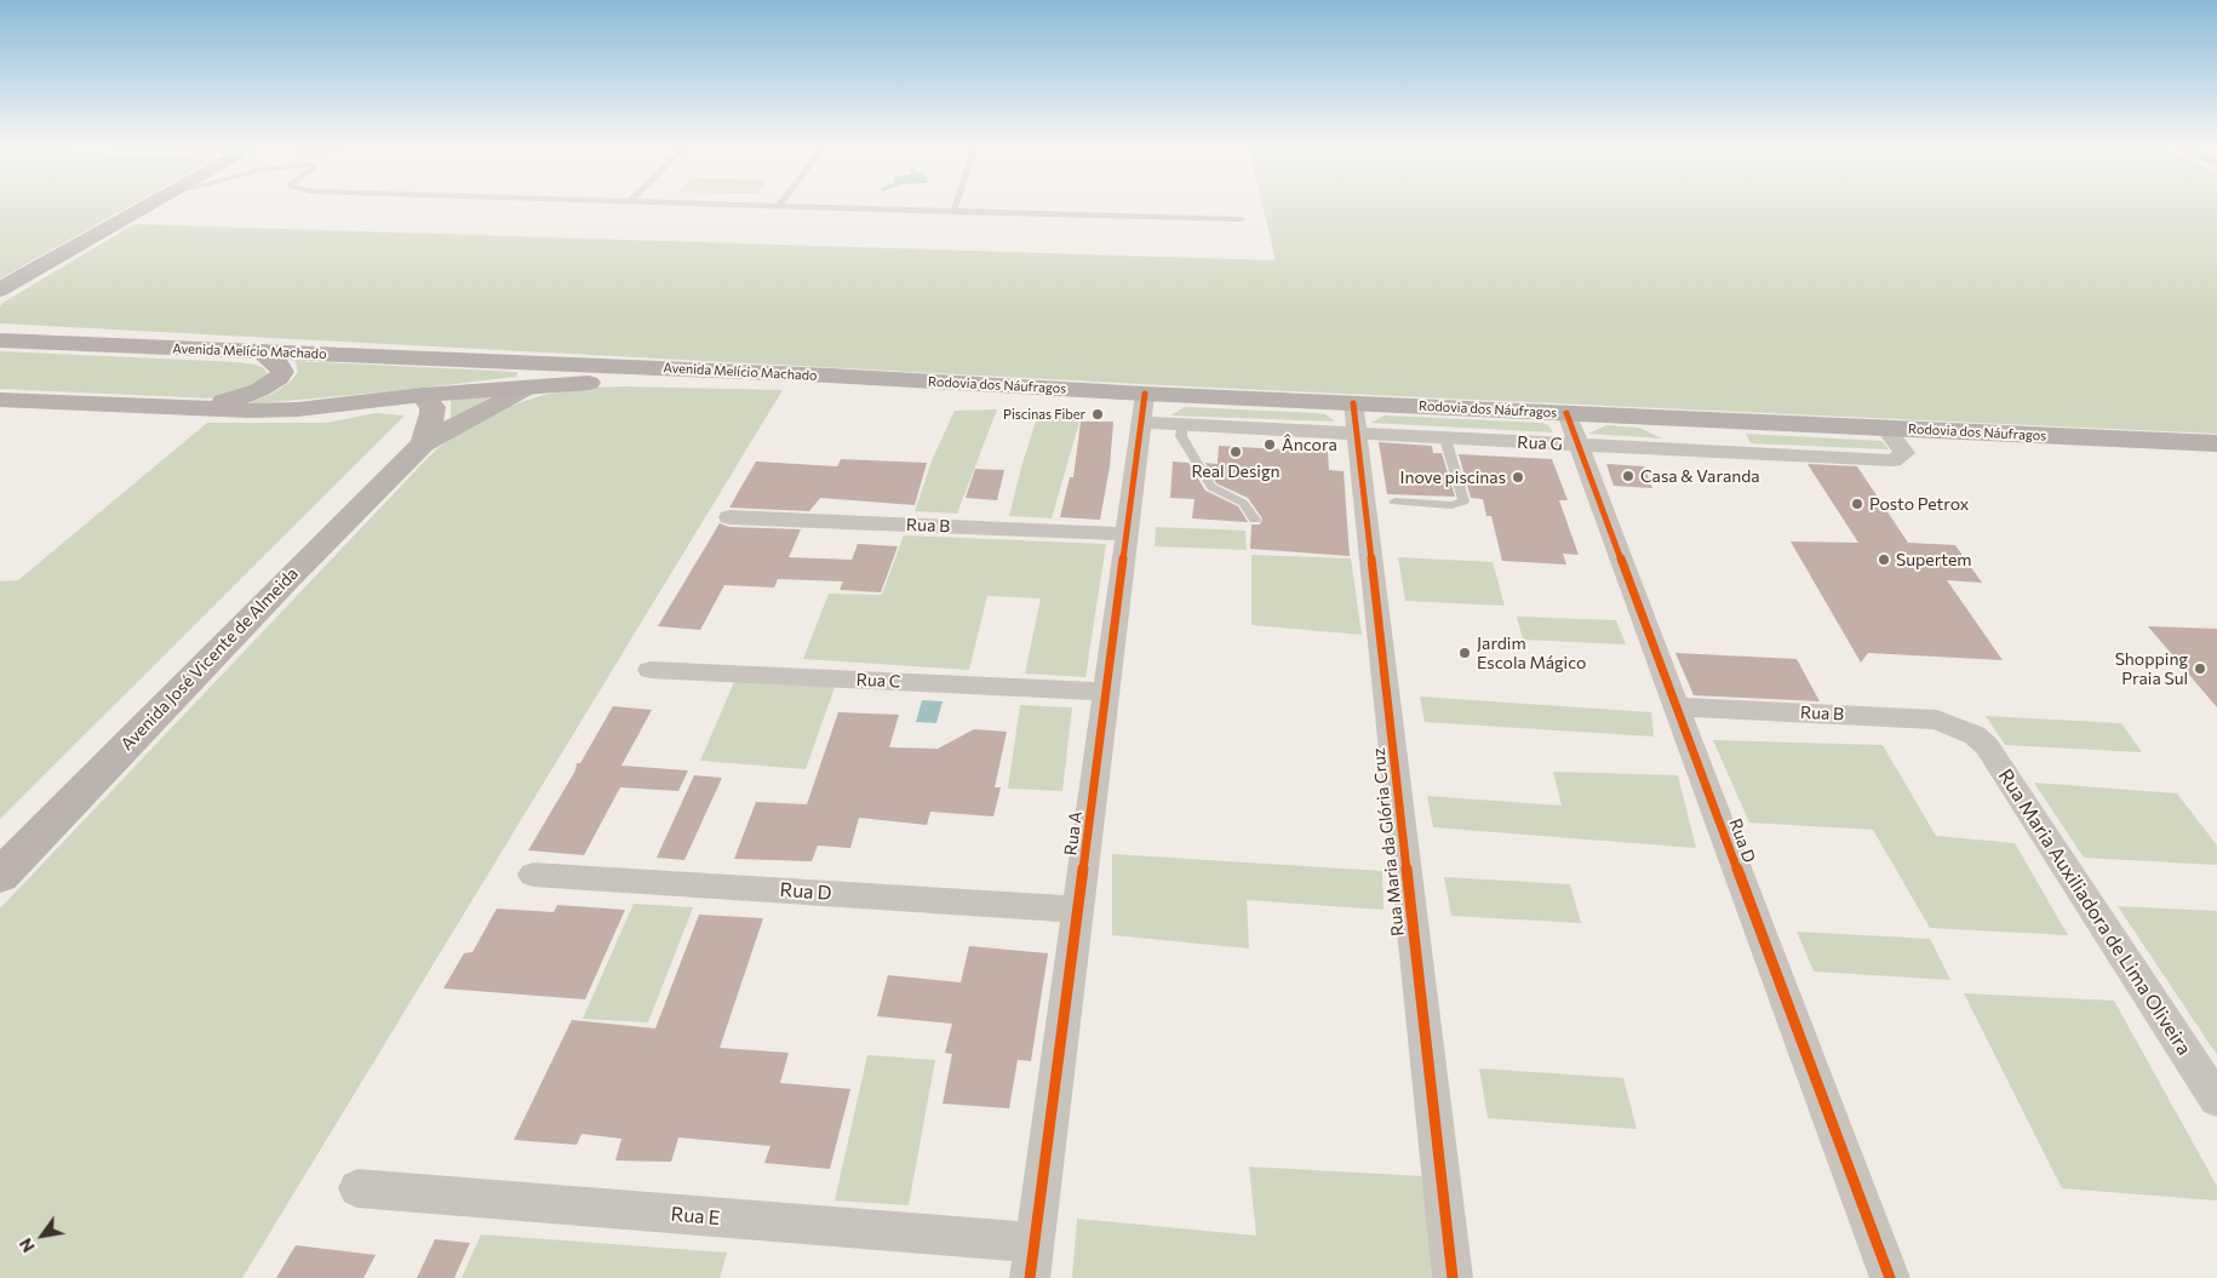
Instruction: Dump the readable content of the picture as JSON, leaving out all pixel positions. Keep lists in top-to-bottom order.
{
  "streets": {
    "main road": ["Avenida Melício Machado", "Rodovia dos Náufragos"],
    "street": [
      "Rua G",
      "Rua B",
      "Avenida José Vicente de Almeida",
      "Rua C",
      "Rua A",
      "Rua D",
      "Rua Maria da Glória Cruz",
      "Rua Maria Auxiliadora de Lima Oliveira",
      "Rua E"
    ]
  },
  "crossings": [
    ["Avenida Melício Machado", "Rodovia dos Náufragos"],
    ["Rodovia dos Náufragos", "Rua G"],
    ["Rodovia dos Náufragos", "Rua A"],
    ["Rodovia dos Náufragos", "Rua D"],
    ["Rodovia dos Náufragos", "Rua Maria da Glória Cruz"],
    ["Rua G", "Rua A"],
    ["Rua G", "Rua D"],
    ["Rua G", "Rua Maria da Glória Cruz"],
    ["Rua B", "Rua A"],
    ["Rua B", "Rua D"],
    ["Rua B", "Rua Maria Auxiliadora de Lima Oliveira"],
    ["Rua C", "Rua A"],
    ["Rua A", "Rua D"],
    ["Rua A", "Rua E"]
  ],
  "places": [
    "Piscinas Fiber",
    "Âncora",
    "Real Design",
    "Casa & Varanda",
    "Inove piscinas",
    "Posto Petrox",
    "Supertem",
    "Jardim Escola Mágico",
    "Shopping Praia Sul"
  ],
  "north": "bottom left"
}
